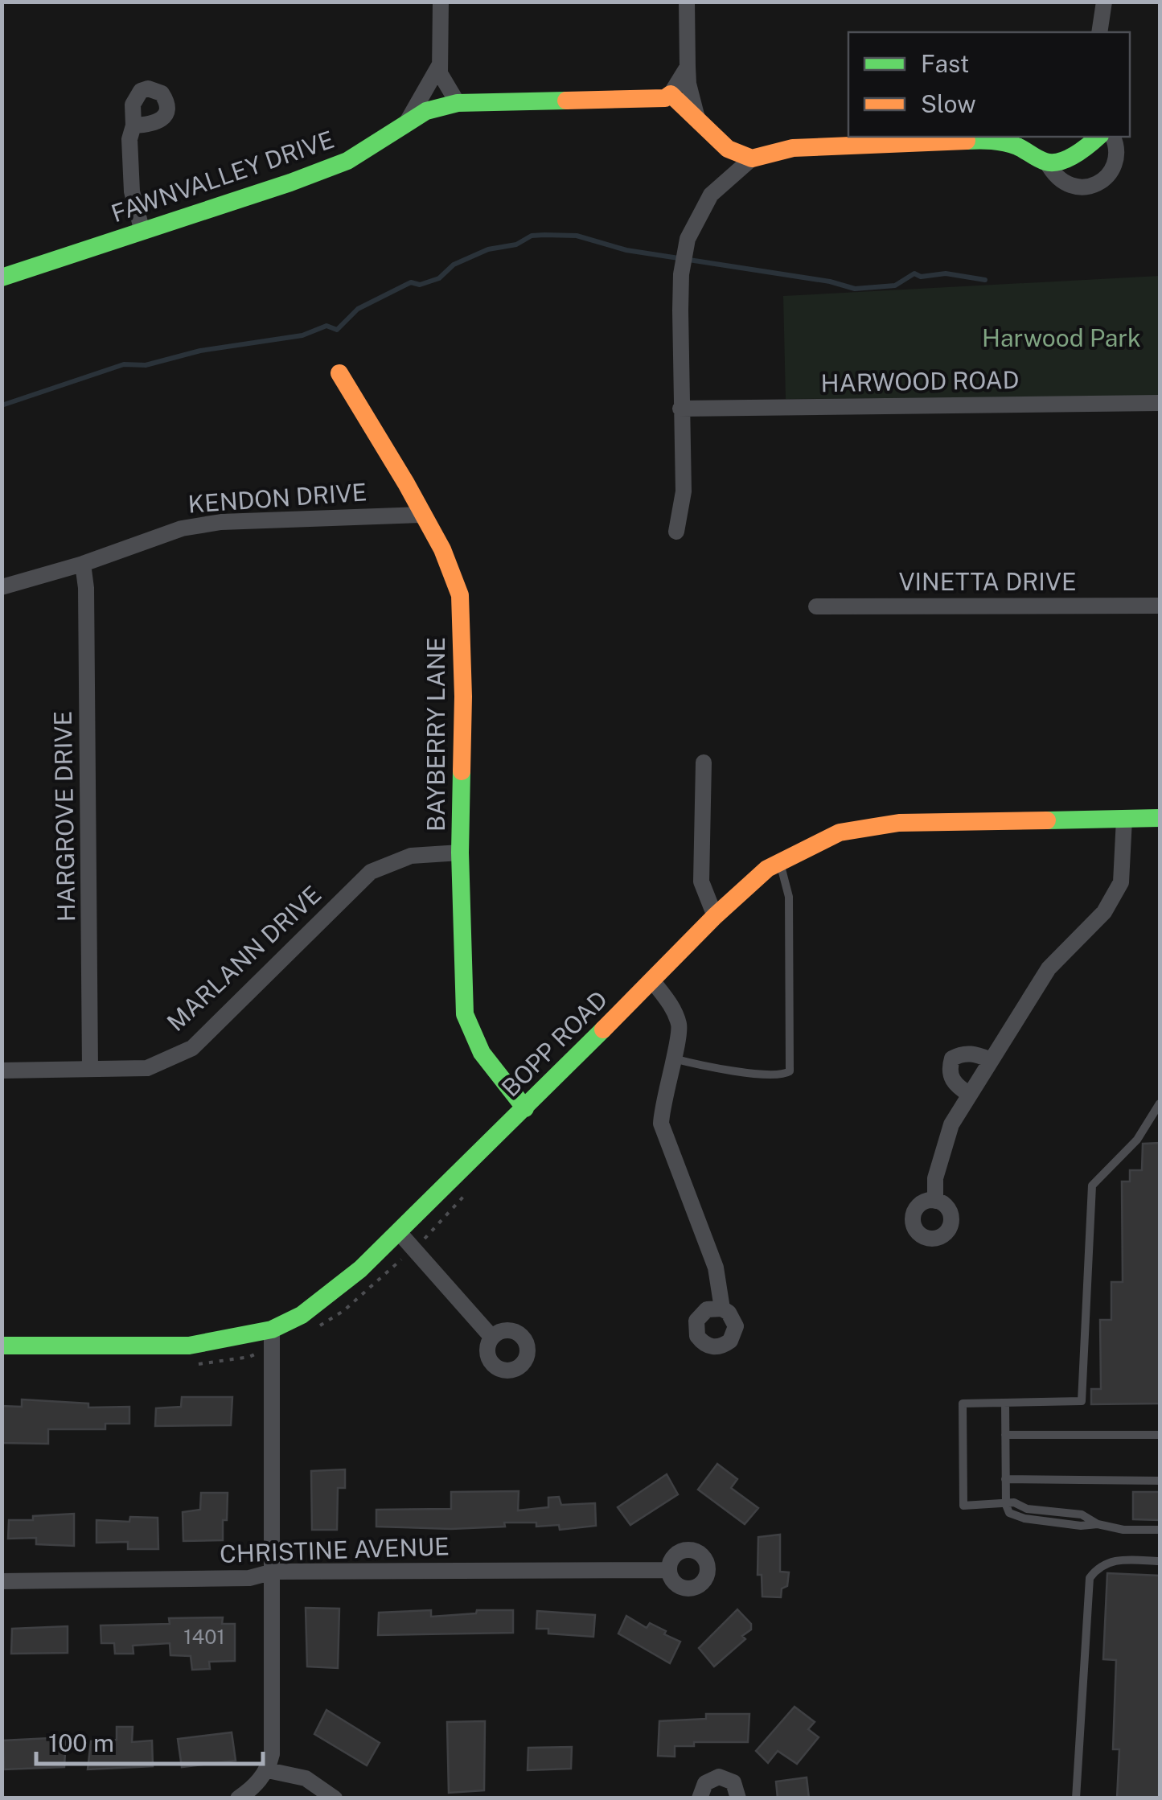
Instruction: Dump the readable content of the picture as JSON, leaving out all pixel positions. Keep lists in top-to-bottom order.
{
  "streets": {
    "street": [
      "FAWNVALLEY DRIVE",
      "HARWOOD ROAD",
      "KENDON DRIVE",
      "VINETTA DRIVE",
      "BAYBERRY LANE",
      "HARGROVE DRIVE",
      "MARLANN DRIVE",
      "BOPP ROAD",
      "CHRISTINE AVENUE"
    ]
  },
  "crossings": [
    ["KENDON DRIVE", "BAYBERRY LANE"],
    ["KENDON DRIVE", "HARGROVE DRIVE"],
    ["BAYBERRY LANE", "MARLANN DRIVE"],
    ["BAYBERRY LANE", "BOPP ROAD"],
    ["HARGROVE DRIVE", "MARLANN DRIVE"]
  ],
  "parks": ["Harwood Park"],
  "house_numbers": ["1401"],
  "legend": ["Fast", "Slow"],
  "scale_bar": "100 m"
}
